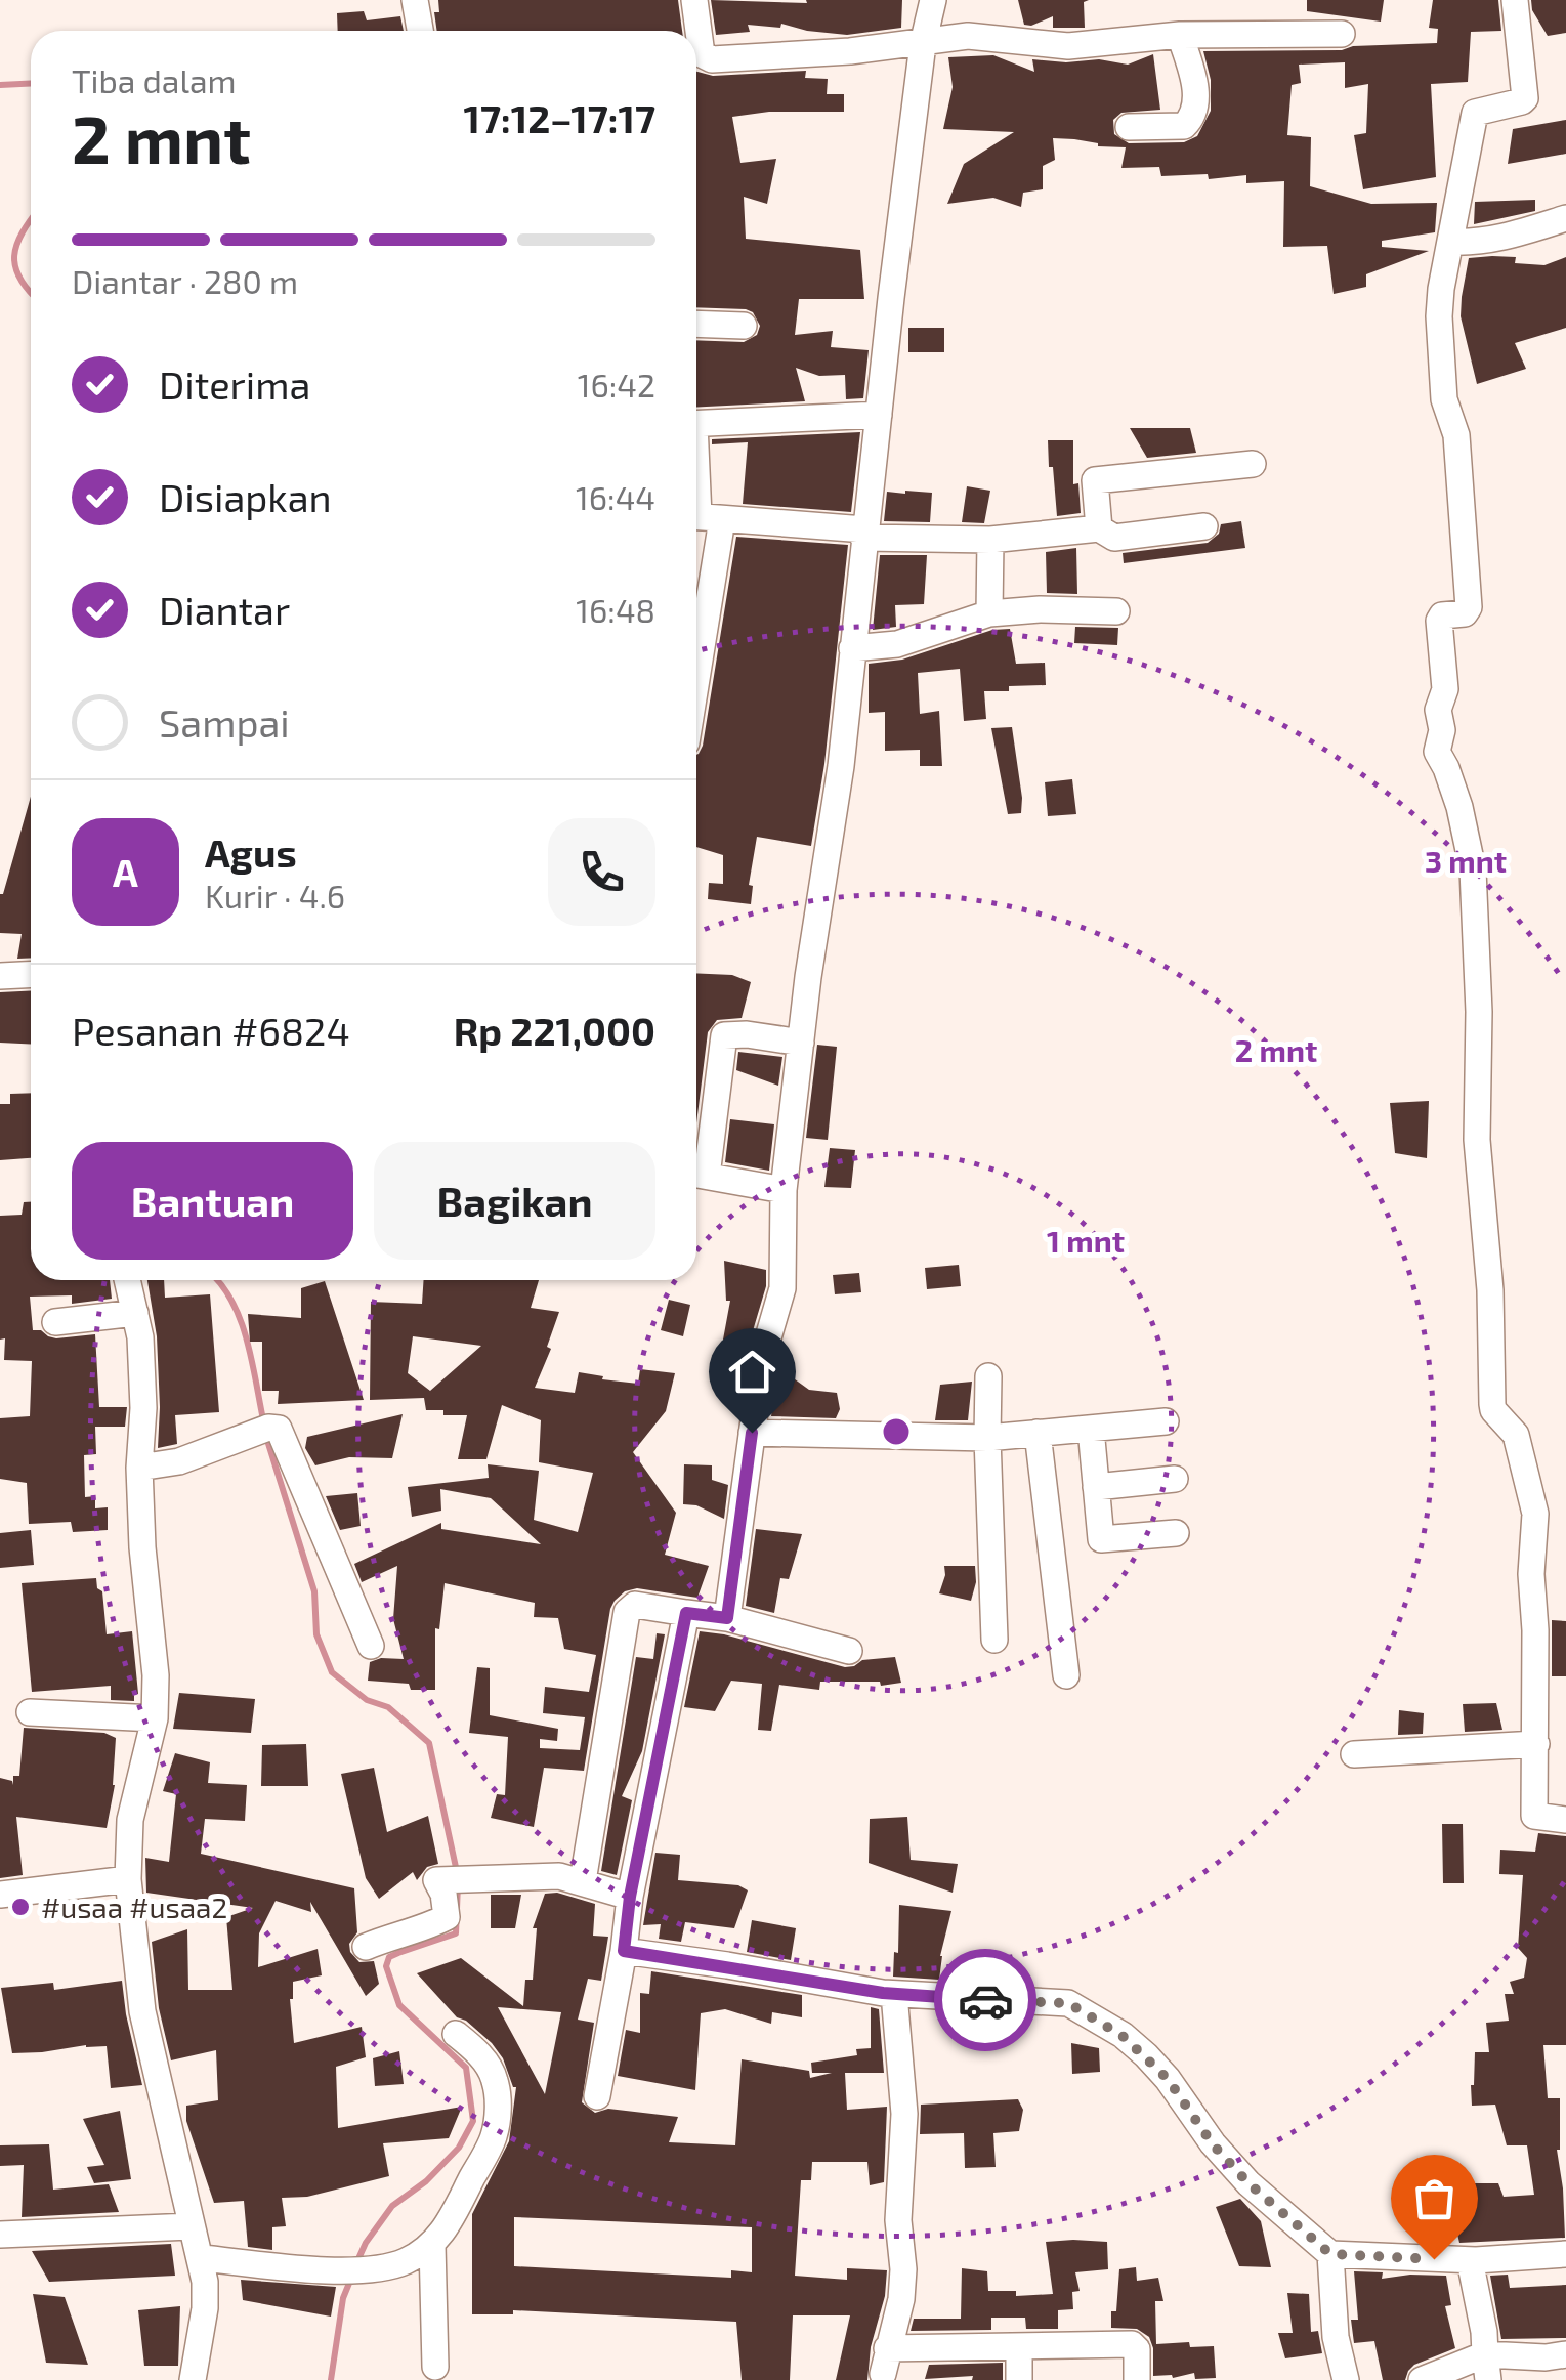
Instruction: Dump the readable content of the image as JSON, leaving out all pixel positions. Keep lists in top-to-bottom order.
{
  "places": ["#usaa #usaa2"],
  "page": {
    "heading": ["2 mnt", "Tiba dalam", "17:12–17:17"],
    "panel": [
      "Agus",
      "Kurir · 4.6",
      "Pesanan #6824",
      "Rp 221,000"
    ],
    "bar": "Diantar · 280 m",
    "list": [
      ["Diterima", "16:42"],
      ["Disiapkan", "16:44"],
      ["Diantar", "16:48"],
      "Sampai"
    ],
    "round": "A",
    "buttons": ["Bantuan", "Bagikan"]
  },
  "rings": ["3 mnt", "2 mnt", "1 mnt"]
}
